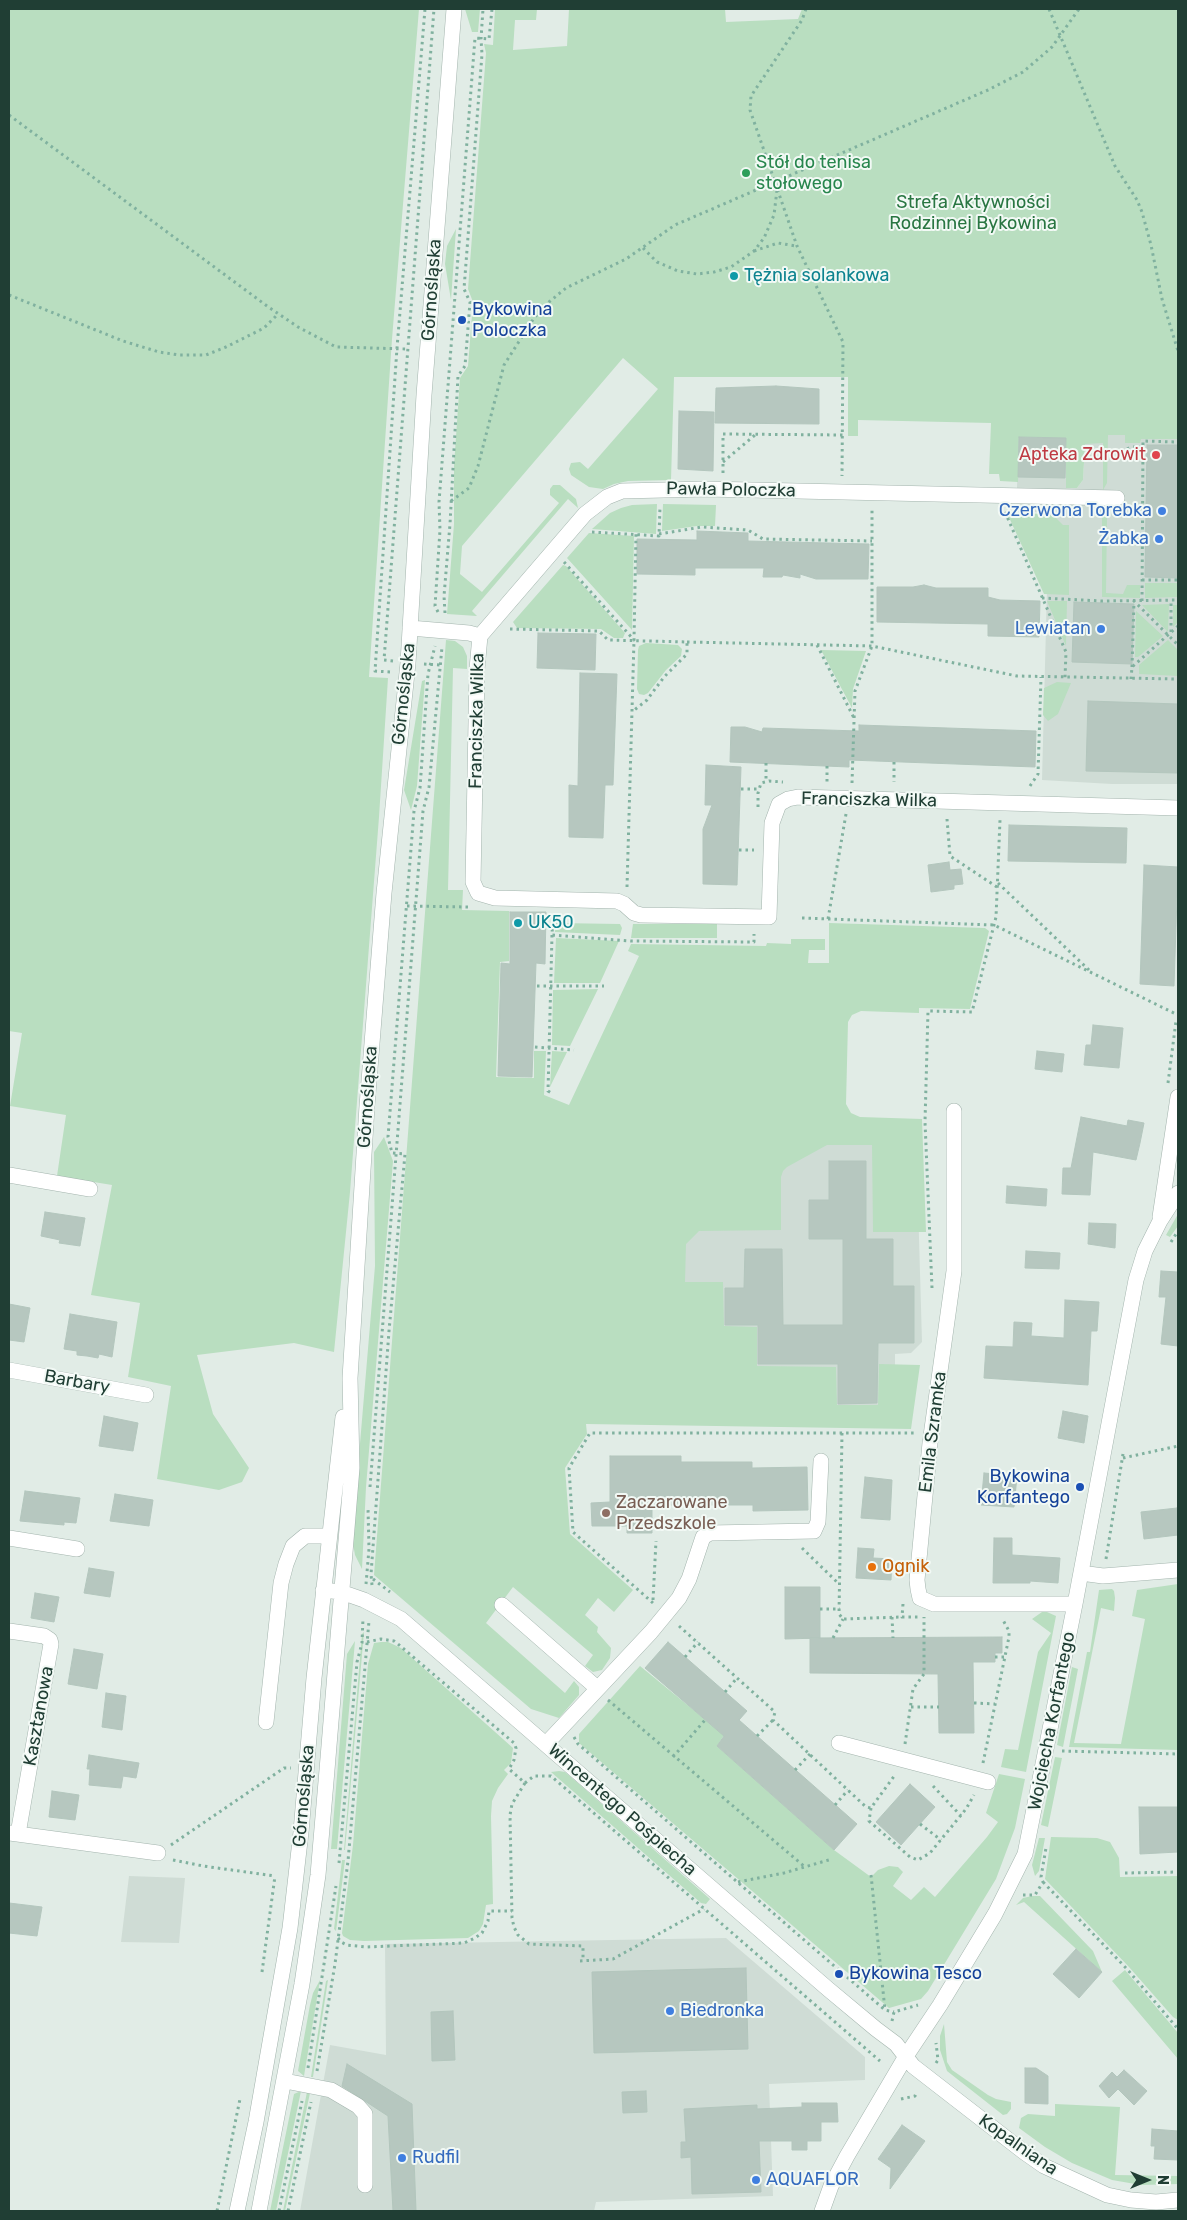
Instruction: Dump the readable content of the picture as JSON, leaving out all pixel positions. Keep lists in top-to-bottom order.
{
  "streets": {
    "street": [
      "Górnośląska",
      "Pawła Poloczka",
      "Franciszka Wilka",
      "Barbary",
      "Emila Szramka",
      "Kasztanowa",
      "Wojciecha Korfantego",
      "Wincentego Pośpiecha",
      "Kopalniana"
    ]
  },
  "crossings": [
    ["Górnośląska", "Wincentego Pośpiecha"],
    ["Pawła Poloczka", "Franciszka Wilka"],
    ["Emila Szramka", "Wojciecha Korfantego"],
    ["Wojciecha Korfantego", "Wincentego Pośpiecha"],
    ["Wojciecha Korfantego", "Kopalniana"],
    ["Wincentego Pośpiecha", "Kopalniana"]
  ],
  "parks": ["Strefa Aktywności Rodzinnej Bykowina"],
  "places": [
    "Stół do tenisa stołowego",
    "Tężnia solankowa",
    "Bykowina Poloczka",
    "Apteka Zdrowit",
    "Czerwona Torebka",
    "Żabka",
    "Lewiatan",
    "UK50",
    "Bykowina Korfantego",
    "Zaczarowane Przedszkole",
    "Ognik",
    "Bykowina Tesco",
    "Biedronka",
    "Rudfil",
    "AQUAFLOR"
  ],
  "north": "right"
}
